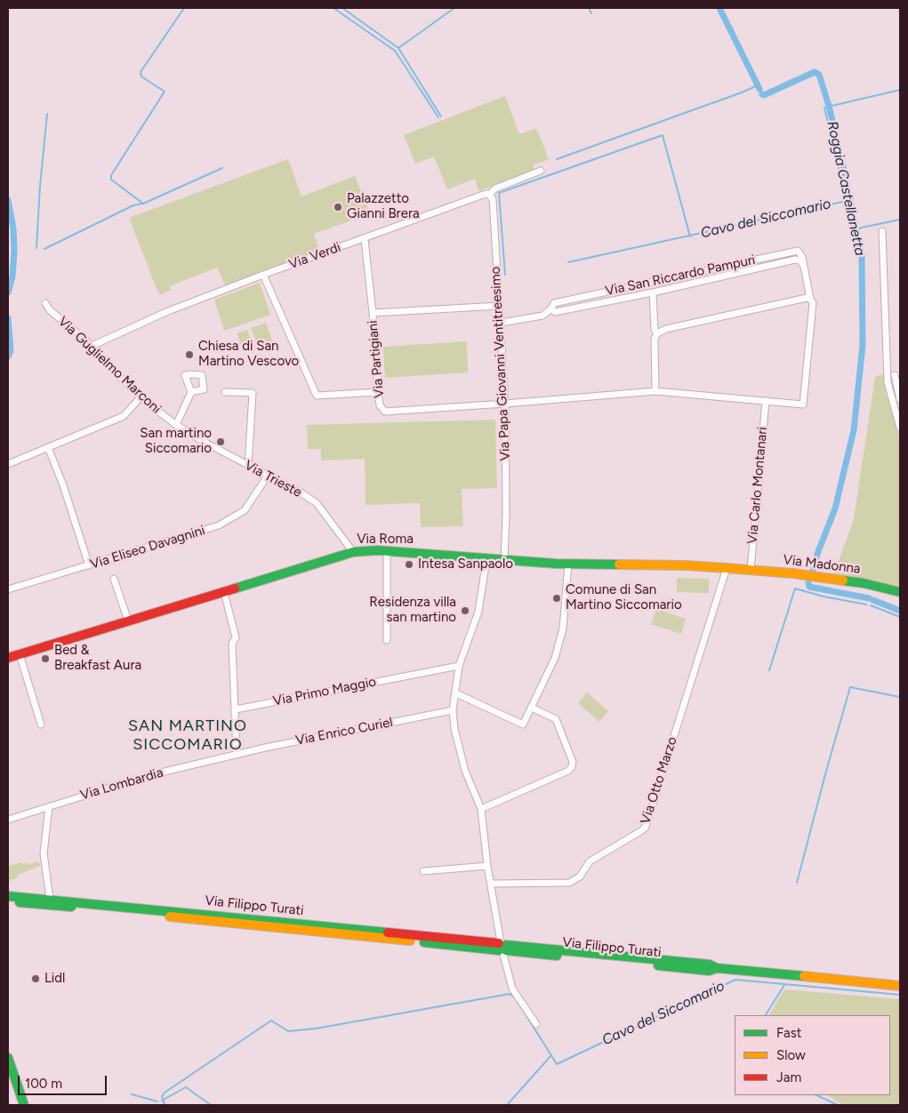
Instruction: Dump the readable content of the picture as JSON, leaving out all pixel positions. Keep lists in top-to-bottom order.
{
  "streets": {
    "main road": ["Via Roma", "Via Madonna", "Via Filippo Turati"],
    "street": [
      "Via Verdi",
      "Via San Riccardo Pampuri",
      "Via Partigiani",
      "Via Papa Giovanni Ventitreesimo",
      "Via Guglielmo Marconi",
      "Via Trieste",
      "Via Carlo Montanari",
      "Via Eliseo Davagnini",
      "Via Primo Maggio",
      "Via Enrico Curiel",
      "Via Otto Marzo",
      "Via Lombardia"
    ]
  },
  "crossings": [
    ["Via Verdi", "Via Partigiani"],
    ["Via Verdi", "Via Papa Giovanni Ventitreesimo"],
    ["Via Verdi", "Via Guglielmo Marconi"],
    ["Via San Riccardo Pampuri", "Via Papa Giovanni Ventitreesimo"],
    ["Via Partigiani", "Via Papa Giovanni Ventitreesimo"],
    ["Via Papa Giovanni Ventitreesimo", "Via Roma"],
    ["Via Guglielmo Marconi", "Via Trieste"],
    ["Via Trieste", "Via Roma"],
    ["Via Trieste", "Via Eliseo Davagnini"],
    ["Via Carlo Montanari", "Via Roma"],
    ["Via Carlo Montanari", "Via Madonna"],
    ["Via Roma", "Via Madonna"],
    ["Via Roma", "Via Otto Marzo"],
    ["Via Enrico Curiel", "Via Lombardia"]
  ],
  "districts": ["SAN MARTINO SICCOMARIO"],
  "water": ["Roggia Castellanetta", "Cavo del Siccomario"],
  "places": [
    "Palazzetto Gianni Brera",
    "Chiesa di San Martino Vescovo",
    "San martino Siccomario",
    "Intesa Sanpaolo",
    "Comune di San Martino Siccomario",
    "Residenza villa san martino",
    "Bed & Breakfast Aura",
    "Lidl"
  ],
  "legend": ["Fast", "Slow", "Jam"],
  "scale_bar": "100 m"
}
